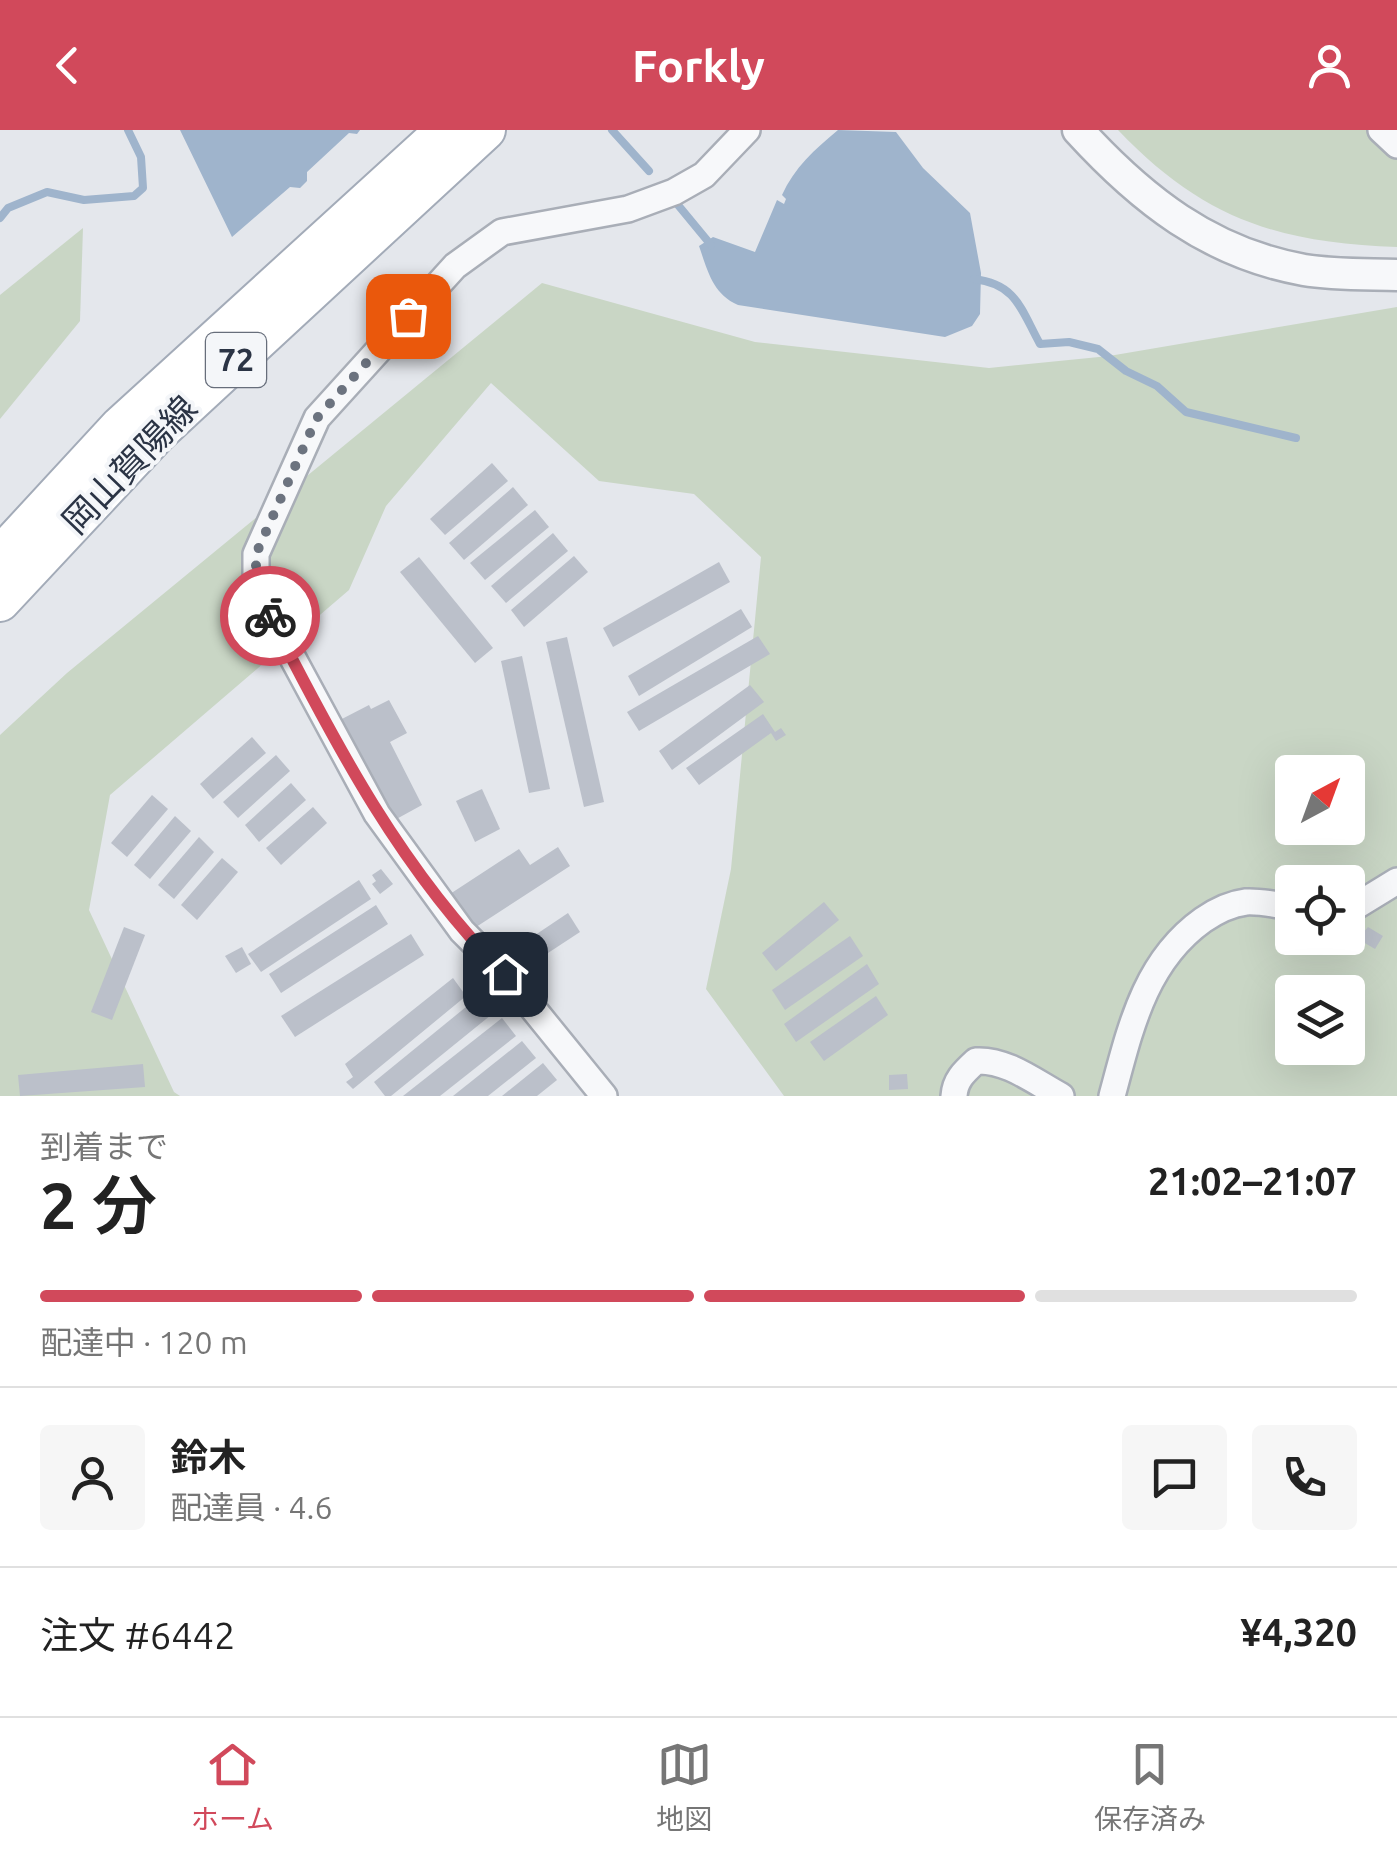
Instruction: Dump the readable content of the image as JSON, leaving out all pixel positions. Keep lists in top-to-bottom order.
{
  "streets": {
    "main road": ["72", "岡山賀陽線"]
  },
  "north": "top right",
  "page": {
    "header": "Forkly",
    "heading": ["2 分", "到着まで", "21:02–21:07"],
    "panel": [
      "鈴木",
      "配達員 · 4.6",
      "注文 #6442",
      "¥4,320"
    ],
    "bar": "配達中 · 120 m",
    "tabs": ["ホーム", "地図", "保存済み"]
  }
}
